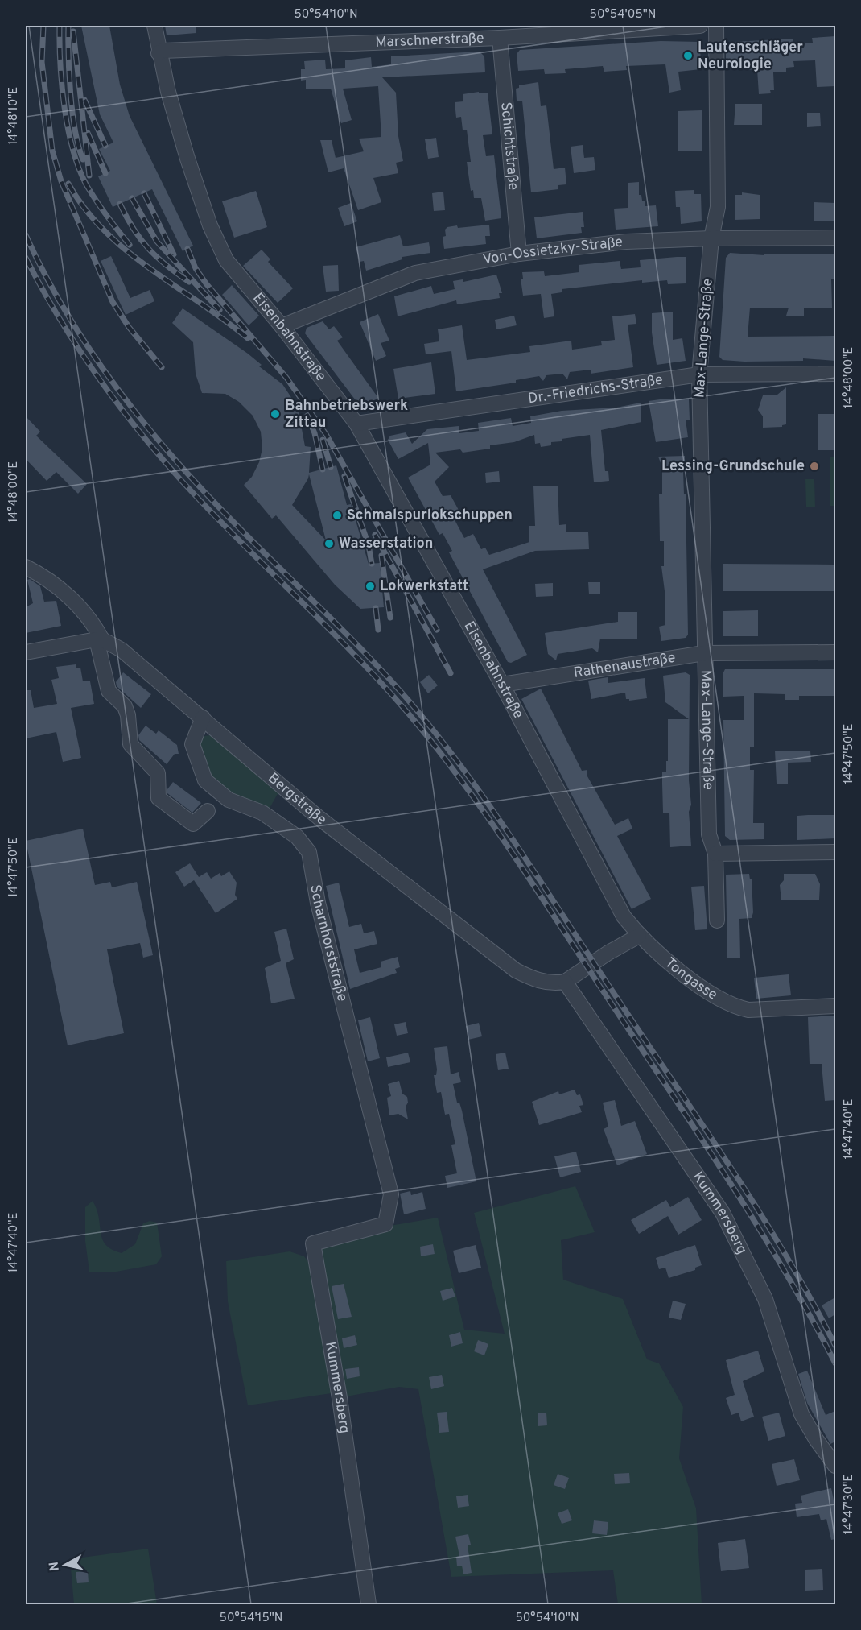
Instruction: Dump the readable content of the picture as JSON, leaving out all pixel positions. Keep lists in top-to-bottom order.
{
  "streets": {
    "street": [
      "Marschnerstraße",
      "Schichtstraße",
      "Von-Ossietzky-Straße",
      "Eisenbahnstraße",
      "Max-Lange-Straße",
      "Dr.-Friedrichs-Straße",
      "Rathenaustraße",
      "Bergstraße",
      "Scharnhorststraße",
      "Tongasse",
      "Kummersberg"
    ]
  },
  "crossings": [
    ["Marschnerstraße", "Schichtstraße"],
    ["Marschnerstraße", "Eisenbahnstraße"],
    ["Schichtstraße", "Von-Ossietzky-Straße"],
    ["Von-Ossietzky-Straße", "Eisenbahnstraße"],
    ["Von-Ossietzky-Straße", "Max-Lange-Straße"],
    ["Eisenbahnstraße", "Dr.-Friedrichs-Straße"],
    ["Eisenbahnstraße", "Rathenaustraße"],
    ["Eisenbahnstraße", "Tongasse"],
    ["Max-Lange-Straße", "Dr.-Friedrichs-Straße"],
    ["Max-Lange-Straße", "Rathenaustraße"],
    ["Bergstraße", "Scharnhorststraße"],
    ["Bergstraße", "Kummersberg"],
    ["Scharnhorststraße", "Kummersberg"]
  ],
  "places": [
    "Lautenschläger Neurologie",
    "Bahnbetriebswerk Zittau",
    "Lessing-Grundschule",
    "Schmalspurlokschuppen",
    "Wasserstation",
    "Lokwerkstatt"
  ],
  "north": "left",
  "coordinates": [
    "50°54'10\"N",
    "50°54'05\"N",
    "14°48'10\"E",
    "14°48'00\"E",
    "14°47'50\"E",
    "14°47'40\"E",
    "14°47'30\"E",
    "50°54'15\"N"
  ]
}
